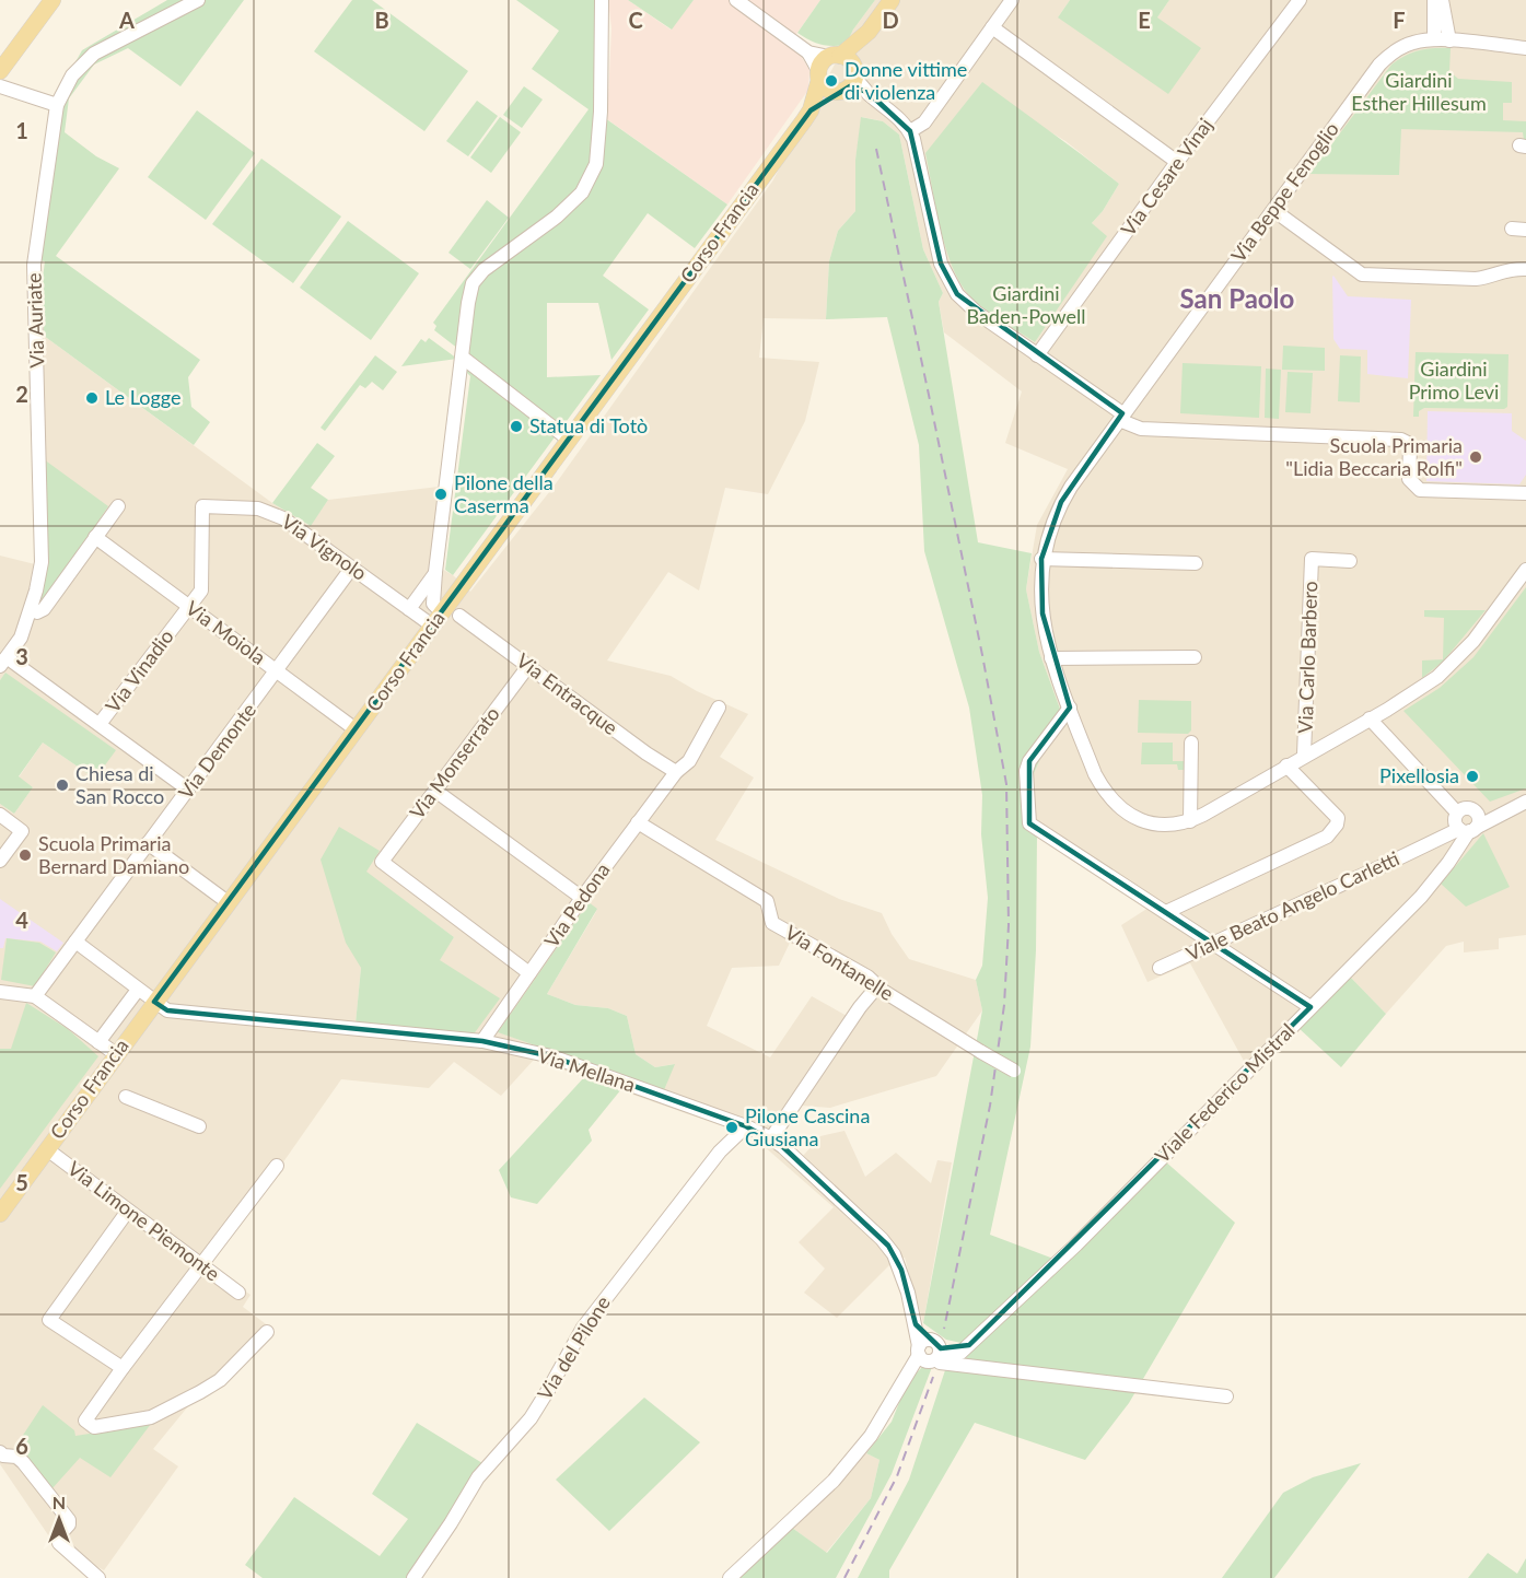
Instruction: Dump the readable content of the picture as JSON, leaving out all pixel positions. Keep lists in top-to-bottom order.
{
  "streets": {
    "main road": ["Corso Francia"],
    "street": [
      "Via Cesare Vinaj",
      "Via Beppe Fenoglio",
      "Via Auriate",
      "Via Vignolo",
      "Via Moiola",
      "Via Carlo Barbero",
      "Via Vinadio",
      "Via Entracque",
      "Via Demonte",
      "Via Monserrato",
      "Via Pedona",
      "Viale Beato Angelo Carletti",
      "Via Fontanelle",
      "Via Mellana",
      "Viale Federico Mistral",
      "Via Limone Piemonte",
      "Via del Pilone"
    ]
  },
  "crossings": [
    ["Corso Francia", "Via Vignolo"],
    ["Corso Francia", "Via Moiola"],
    ["Corso Francia", "Via Mellana"],
    ["Corso Francia", "Via Limone Piemonte"],
    ["Via Vignolo", "Via Vinadio"],
    ["Via Vignolo", "Via Demonte"],
    ["Via Moiola", "Via Vinadio"],
    ["Via Moiola", "Via Demonte"],
    ["Via Entracque", "Via Monserrato"],
    ["Via Entracque", "Via Pedona"],
    ["Via Demonte", "Via Mellana"],
    ["Via Monserrato", "Via Pedona"],
    ["Via Pedona", "Via Fontanelle"],
    ["Via Pedona", "Via Mellana"],
    ["Viale Beato Angelo Carletti", "Viale Federico Mistral"],
    ["Via Mellana", "Viale Federico Mistral"],
    ["Via Mellana", "Via del Pilone"]
  ],
  "districts": ["San Paolo"],
  "parks": ["Giardini Esther Hillesum", "Giardini Baden-Powell", "Giardini Primo Levi"],
  "places": [
    "Donne vittime di violenza",
    "Le Logge",
    "Statua di Totò",
    "Scuola Primaria \"Lidia Beccaria Rolfi\"",
    "Pilone della Caserma",
    "Pixellosia",
    "Chiesa di San Rocco",
    "Scuola Primaria Bernard Damiano",
    "Pilone Cascina Giusiana"
  ],
  "north": "top",
  "grid": {
    "columns": [
      "A",
      "B",
      "C",
      "D",
      "E",
      "F"
    ],
    "rows": [
      "1",
      "2",
      "3",
      "4",
      "5",
      "6"
    ]
  }
}
